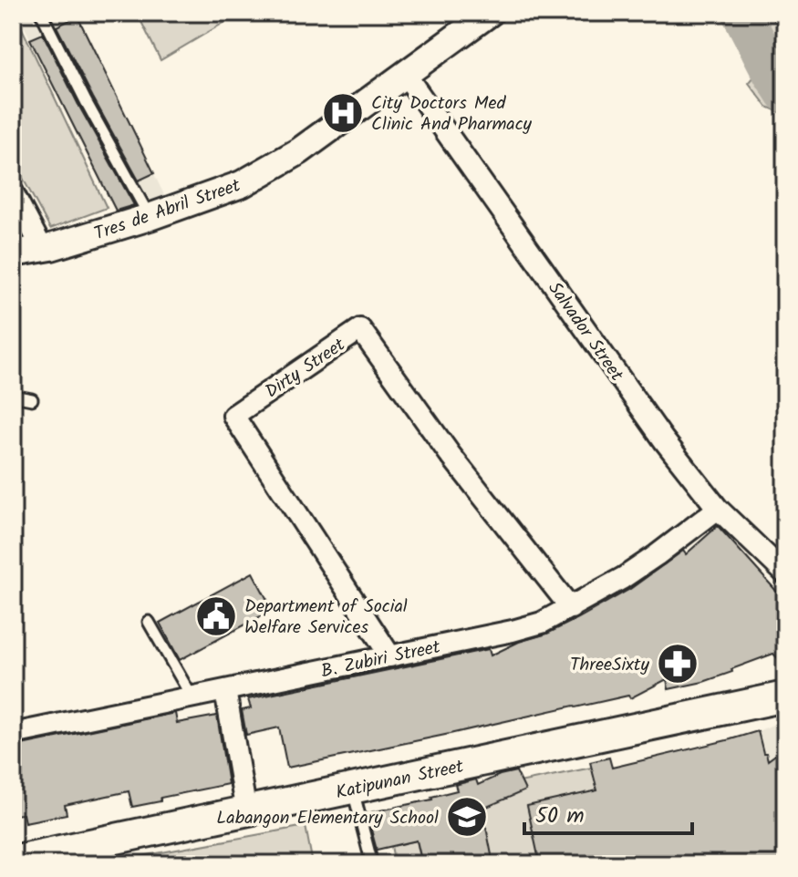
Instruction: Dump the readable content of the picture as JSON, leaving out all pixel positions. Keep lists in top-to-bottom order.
{
  "streets": {
    "main road": ["Katipunan Street"],
    "street": [
      "Tres de Abril Street",
      "Salvador Street",
      "Dirty Street",
      "B. Zubiri Street"
    ]
  },
  "crossings": [
    ["Tres de Abril Street", "Salvador Street"],
    ["Salvador Street", "B. Zubiri Street"],
    ["Dirty Street", "B. Zubiri Street"]
  ],
  "places": {
    "hospital": ["City Doctors Med Clinic And Pharmacy"],
    "public building": ["Department of Social Welfare Services"],
    "pharmacy": ["ThreeSixty"],
    "school or university": ["Labangon Elementary School"]
  },
  "scale_bar": "50 m"
}
